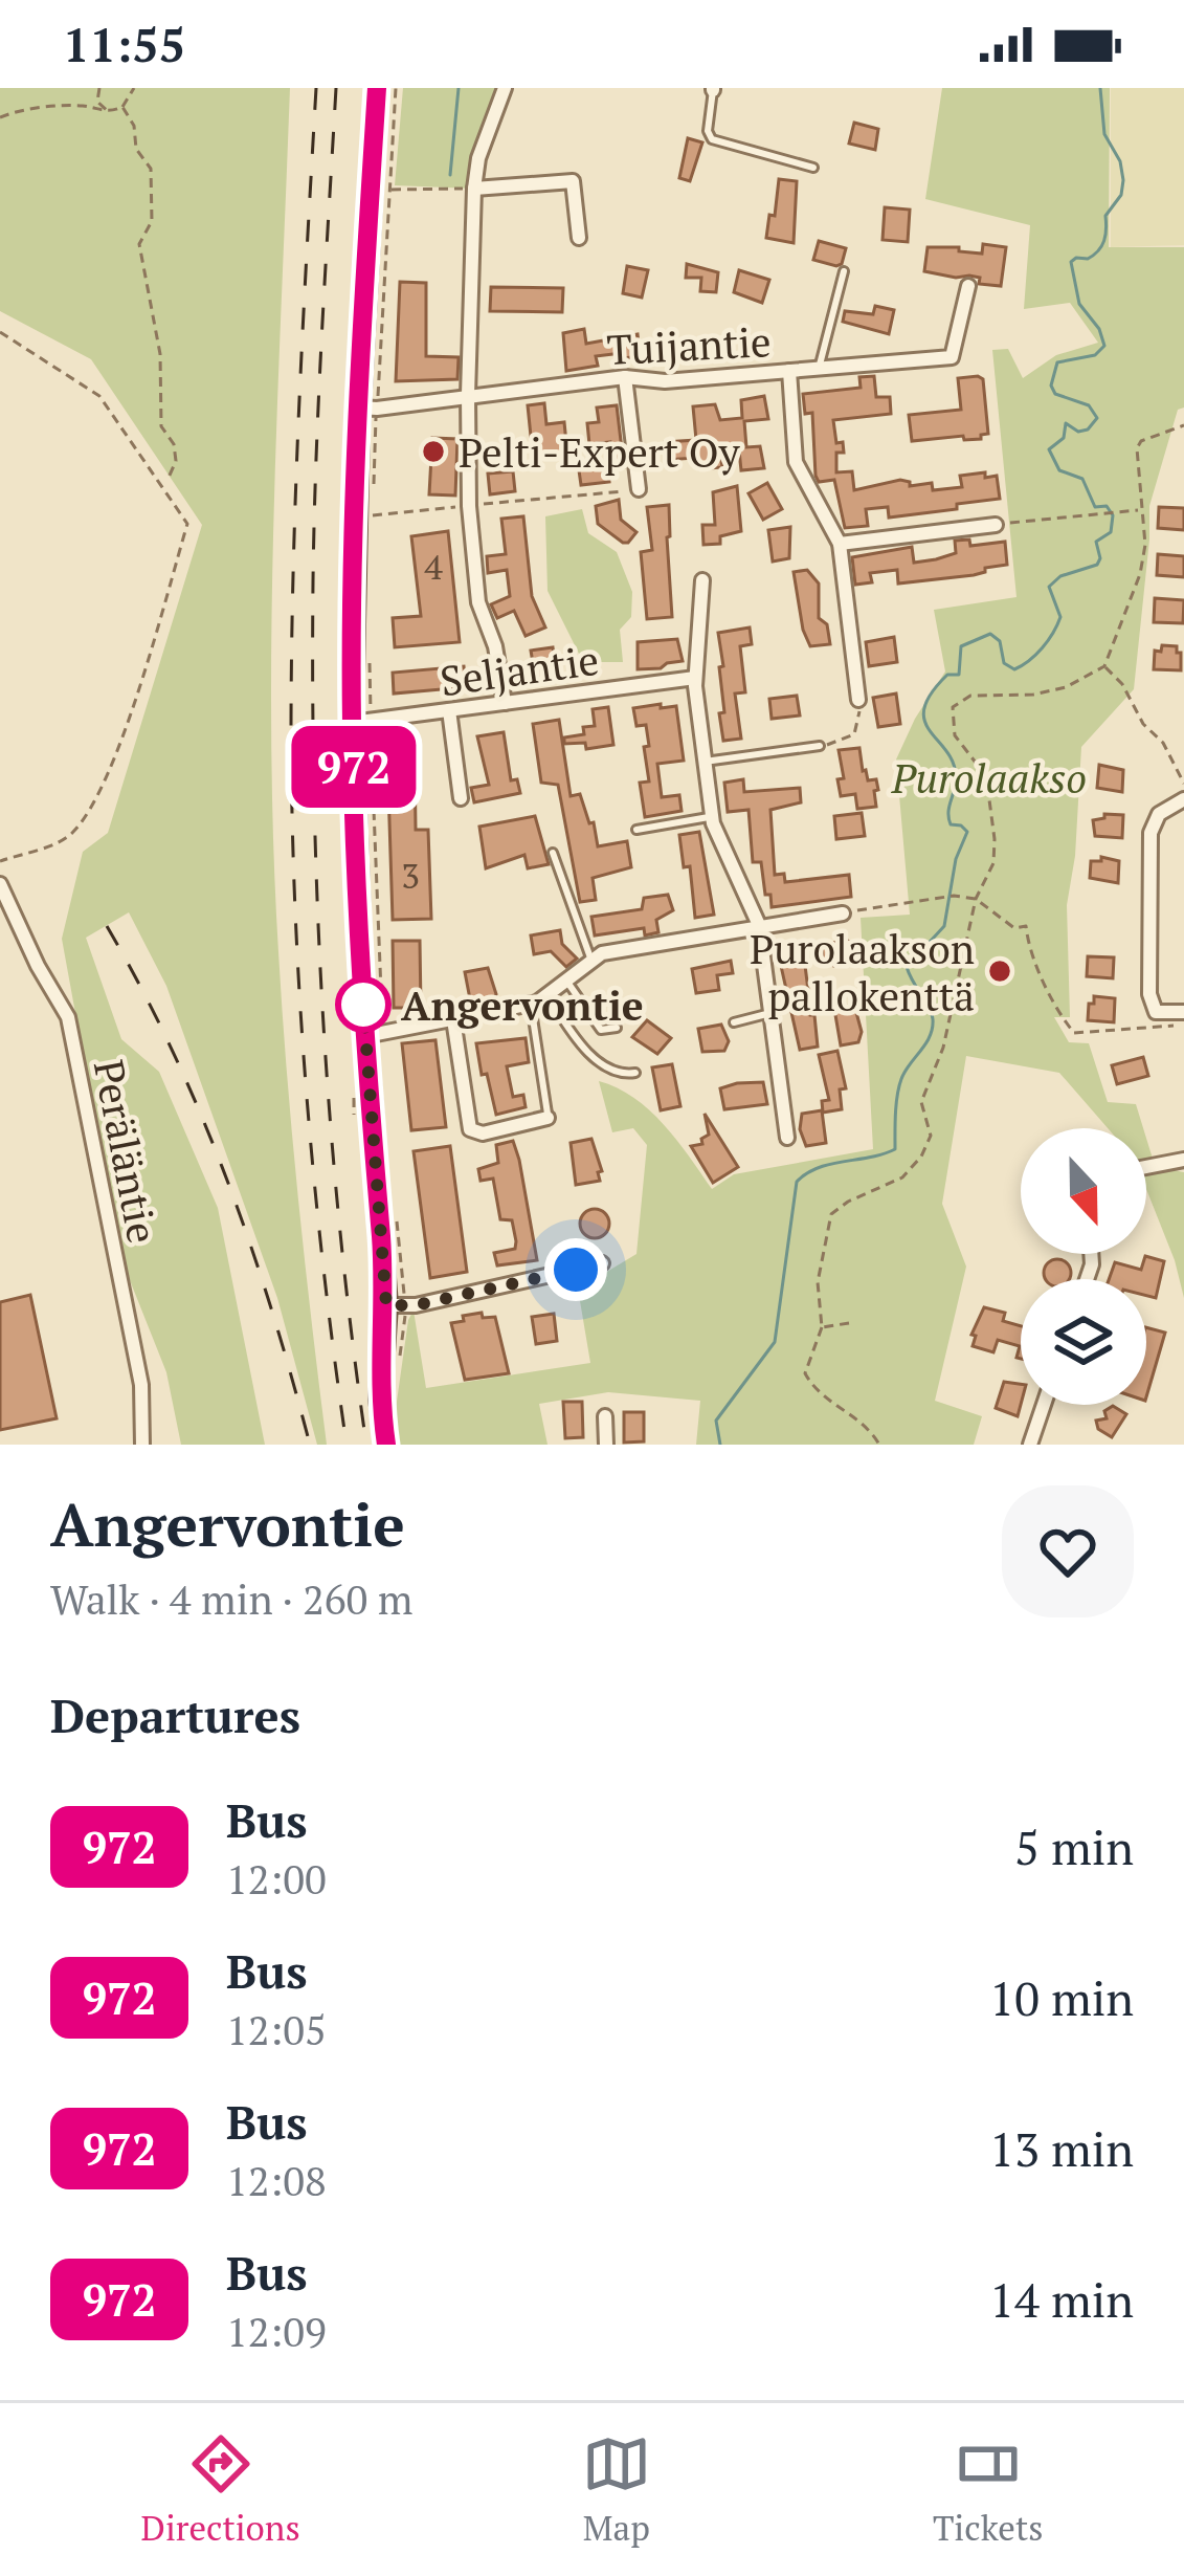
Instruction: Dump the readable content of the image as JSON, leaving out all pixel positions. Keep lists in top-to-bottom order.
{
  "streets": {
    "street": ["Tuijantie", "Seljantie", "Peräläntie"]
  },
  "parks": ["Purolaakso"],
  "places": ["Pelti-Expert Oy", "Purolaakson pallokenttä", "Angervontie"],
  "lines": ["bus line 972"],
  "house_numbers": ["4", "3"],
  "north": "bottom",
  "page": {
    "status": "11:55",
    "on_map": "972",
    "heading": [
      ["Angervontie", "Walk · 4 min · 260 m"],
      "Departures"
    ],
    "list": [
      {
        "mark": "972",
        "name": "Bus",
        "note": "12:00",
        "value": "5 min"
      },
      {
        "mark": "972",
        "name": "Bus",
        "note": "12:05",
        "value": "10 min"
      },
      {
        "mark": "972",
        "name": "Bus",
        "note": "12:08",
        "value": "13 min"
      },
      {
        "mark": "972",
        "name": "Bus",
        "note": "12:09",
        "value": "14 min"
      }
    ],
    "tabs": ["Directions", "Map", "Tickets"]
  }
}
